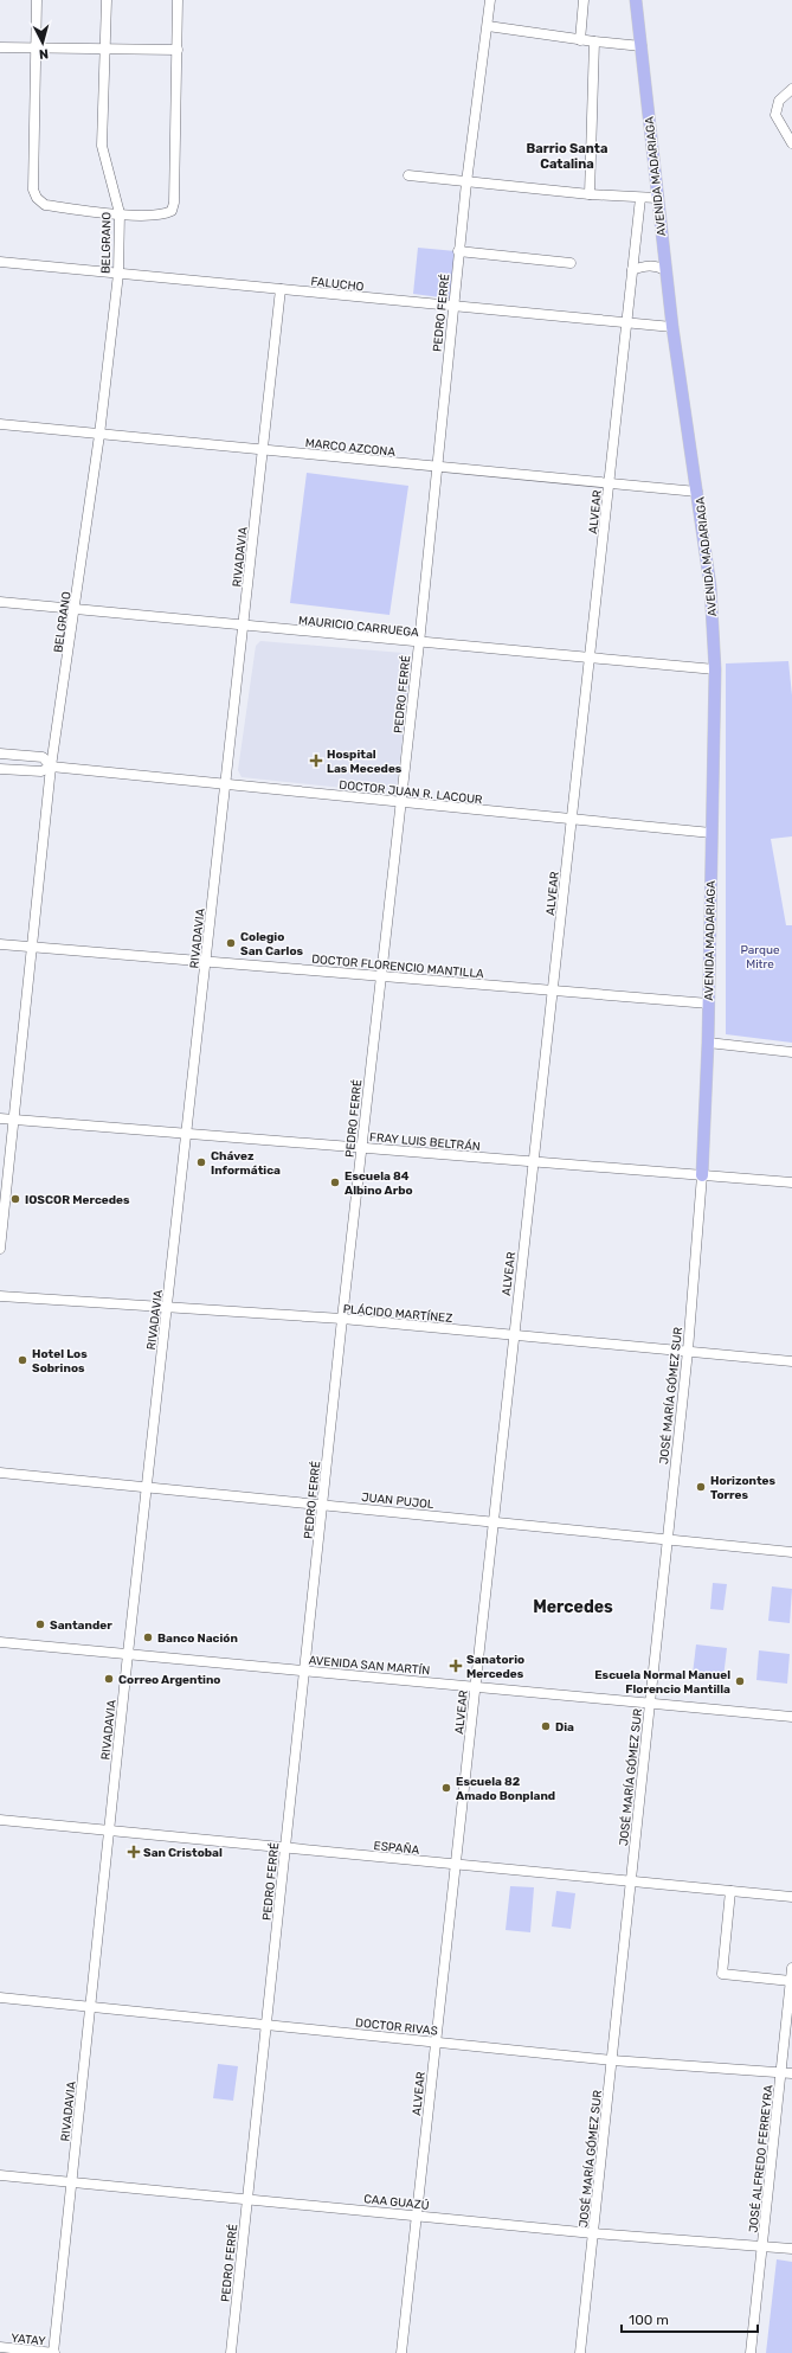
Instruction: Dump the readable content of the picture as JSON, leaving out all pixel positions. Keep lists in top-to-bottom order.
{
  "streets": {
    "main road": ["AVENIDA MADARIAGA"],
    "street": [
      "BELGRANO",
      "FALUCHO",
      "PEDRO FERRÉ",
      "MARCO AZCONA",
      "ALVEAR",
      "RIVADAVIA",
      "MAURICIO CARRUEGA",
      "DOCTOR JUAN R. LACOUR",
      "DOCTOR FLORENCIO MANTILLA",
      "FRAY LUIS BELTRÁN",
      "PLÁCIDO MARTÍNEZ",
      "JOSÉ MARÍA GÓMEZ SUR",
      "JUAN PUJOL",
      "AVENIDA SAN MARTÍN",
      "ESPAÑA",
      "DOCTOR RIVAS",
      "JOSÉ ALFREDO FERREYRA",
      "CAA GUAZÚ",
      "YATAY"
    ]
  },
  "crossings": [
    ["AVENIDA MADARIAGA", "FALUCHO"],
    ["AVENIDA MADARIAGA", "MARCO AZCONA"],
    ["AVENIDA MADARIAGA", "MAURICIO CARRUEGA"],
    ["AVENIDA MADARIAGA", "DOCTOR JUAN R. LACOUR"],
    ["AVENIDA MADARIAGA", "DOCTOR FLORENCIO MANTILLA"],
    ["AVENIDA MADARIAGA", "FRAY LUIS BELTRÁN"],
    ["AVENIDA MADARIAGA", "JOSÉ MARÍA GÓMEZ SUR"],
    ["BELGRANO", "FALUCHO"],
    ["BELGRANO", "MARCO AZCONA"],
    ["BELGRANO", "MAURICIO CARRUEGA"],
    ["BELGRANO", "DOCTOR JUAN R. LACOUR"],
    ["BELGRANO", "DOCTOR FLORENCIO MANTILLA"],
    ["BELGRANO", "FRAY LUIS BELTRÁN"],
    ["FALUCHO", "PEDRO FERRÉ"],
    ["FALUCHO", "ALVEAR"],
    ["FALUCHO", "RIVADAVIA"],
    ["PEDRO FERRÉ", "MARCO AZCONA"],
    ["PEDRO FERRÉ", "MAURICIO CARRUEGA"],
    ["PEDRO FERRÉ", "DOCTOR JUAN R. LACOUR"],
    ["PEDRO FERRÉ", "DOCTOR FLORENCIO MANTILLA"],
    ["PEDRO FERRÉ", "FRAY LUIS BELTRÁN"],
    ["PEDRO FERRÉ", "PLÁCIDO MARTÍNEZ"],
    ["PEDRO FERRÉ", "JUAN PUJOL"],
    ["PEDRO FERRÉ", "AVENIDA SAN MARTÍN"],
    ["PEDRO FERRÉ", "ESPAÑA"],
    ["PEDRO FERRÉ", "DOCTOR RIVAS"],
    ["PEDRO FERRÉ", "CAA GUAZÚ"],
    ["MARCO AZCONA", "ALVEAR"],
    ["MARCO AZCONA", "RIVADAVIA"],
    ["ALVEAR", "MAURICIO CARRUEGA"],
    ["ALVEAR", "DOCTOR JUAN R. LACOUR"],
    ["ALVEAR", "DOCTOR FLORENCIO MANTILLA"],
    ["ALVEAR", "FRAY LUIS BELTRÁN"],
    ["ALVEAR", "PLÁCIDO MARTÍNEZ"],
    ["ALVEAR", "JUAN PUJOL"],
    ["ALVEAR", "AVENIDA SAN MARTÍN"],
    ["ALVEAR", "ESPAÑA"],
    ["ALVEAR", "DOCTOR RIVAS"],
    ["ALVEAR", "CAA GUAZÚ"],
    ["RIVADAVIA", "MAURICIO CARRUEGA"],
    ["RIVADAVIA", "DOCTOR JUAN R. LACOUR"],
    ["RIVADAVIA", "DOCTOR FLORENCIO MANTILLA"],
    ["RIVADAVIA", "FRAY LUIS BELTRÁN"],
    ["RIVADAVIA", "PLÁCIDO MARTÍNEZ"],
    ["RIVADAVIA", "JUAN PUJOL"],
    ["RIVADAVIA", "AVENIDA SAN MARTÍN"],
    ["RIVADAVIA", "ESPAÑA"],
    ["RIVADAVIA", "DOCTOR RIVAS"],
    ["RIVADAVIA", "CAA GUAZÚ"],
    ["RIVADAVIA", "YATAY"],
    ["FRAY LUIS BELTRÁN", "JOSÉ MARÍA GÓMEZ SUR"],
    ["PLÁCIDO MARTÍNEZ", "JOSÉ MARÍA GÓMEZ SUR"],
    ["JOSÉ MARÍA GÓMEZ SUR", "JUAN PUJOL"],
    ["JOSÉ MARÍA GÓMEZ SUR", "AVENIDA SAN MARTÍN"],
    ["JOSÉ MARÍA GÓMEZ SUR", "ESPAÑA"],
    ["JOSÉ MARÍA GÓMEZ SUR", "DOCTOR RIVAS"],
    ["JOSÉ MARÍA GÓMEZ SUR", "CAA GUAZÚ"],
    ["DOCTOR RIVAS", "JOSÉ ALFREDO FERREYRA"],
    ["JOSÉ ALFREDO FERREYRA", "CAA GUAZÚ"]
  ],
  "districts": ["Barrio Santa Catalina", "Mercedes"],
  "parks": ["Parque Mitre"],
  "places": {
    "health": ["Hospital Las Mecedes", "Sanatorio Mercedes", "San Cristobal"],
    "other": [
      "Colegio San Carlos",
      "Chávez Informática",
      "Escuela 84 Albino Arbo",
      "IOSCOR Mercedes",
      "Hotel Los Sobrinos",
      "Horizontes Torres",
      "Santander",
      "Banco Nación",
      "Correo Argentino",
      "Escuela Normal Manuel Florencio Mantilla",
      "Dia",
      "Escuela 82 Amado Bonpland"
    ]
  },
  "scale_bar": "100 m",
  "north": "bottom"
}
